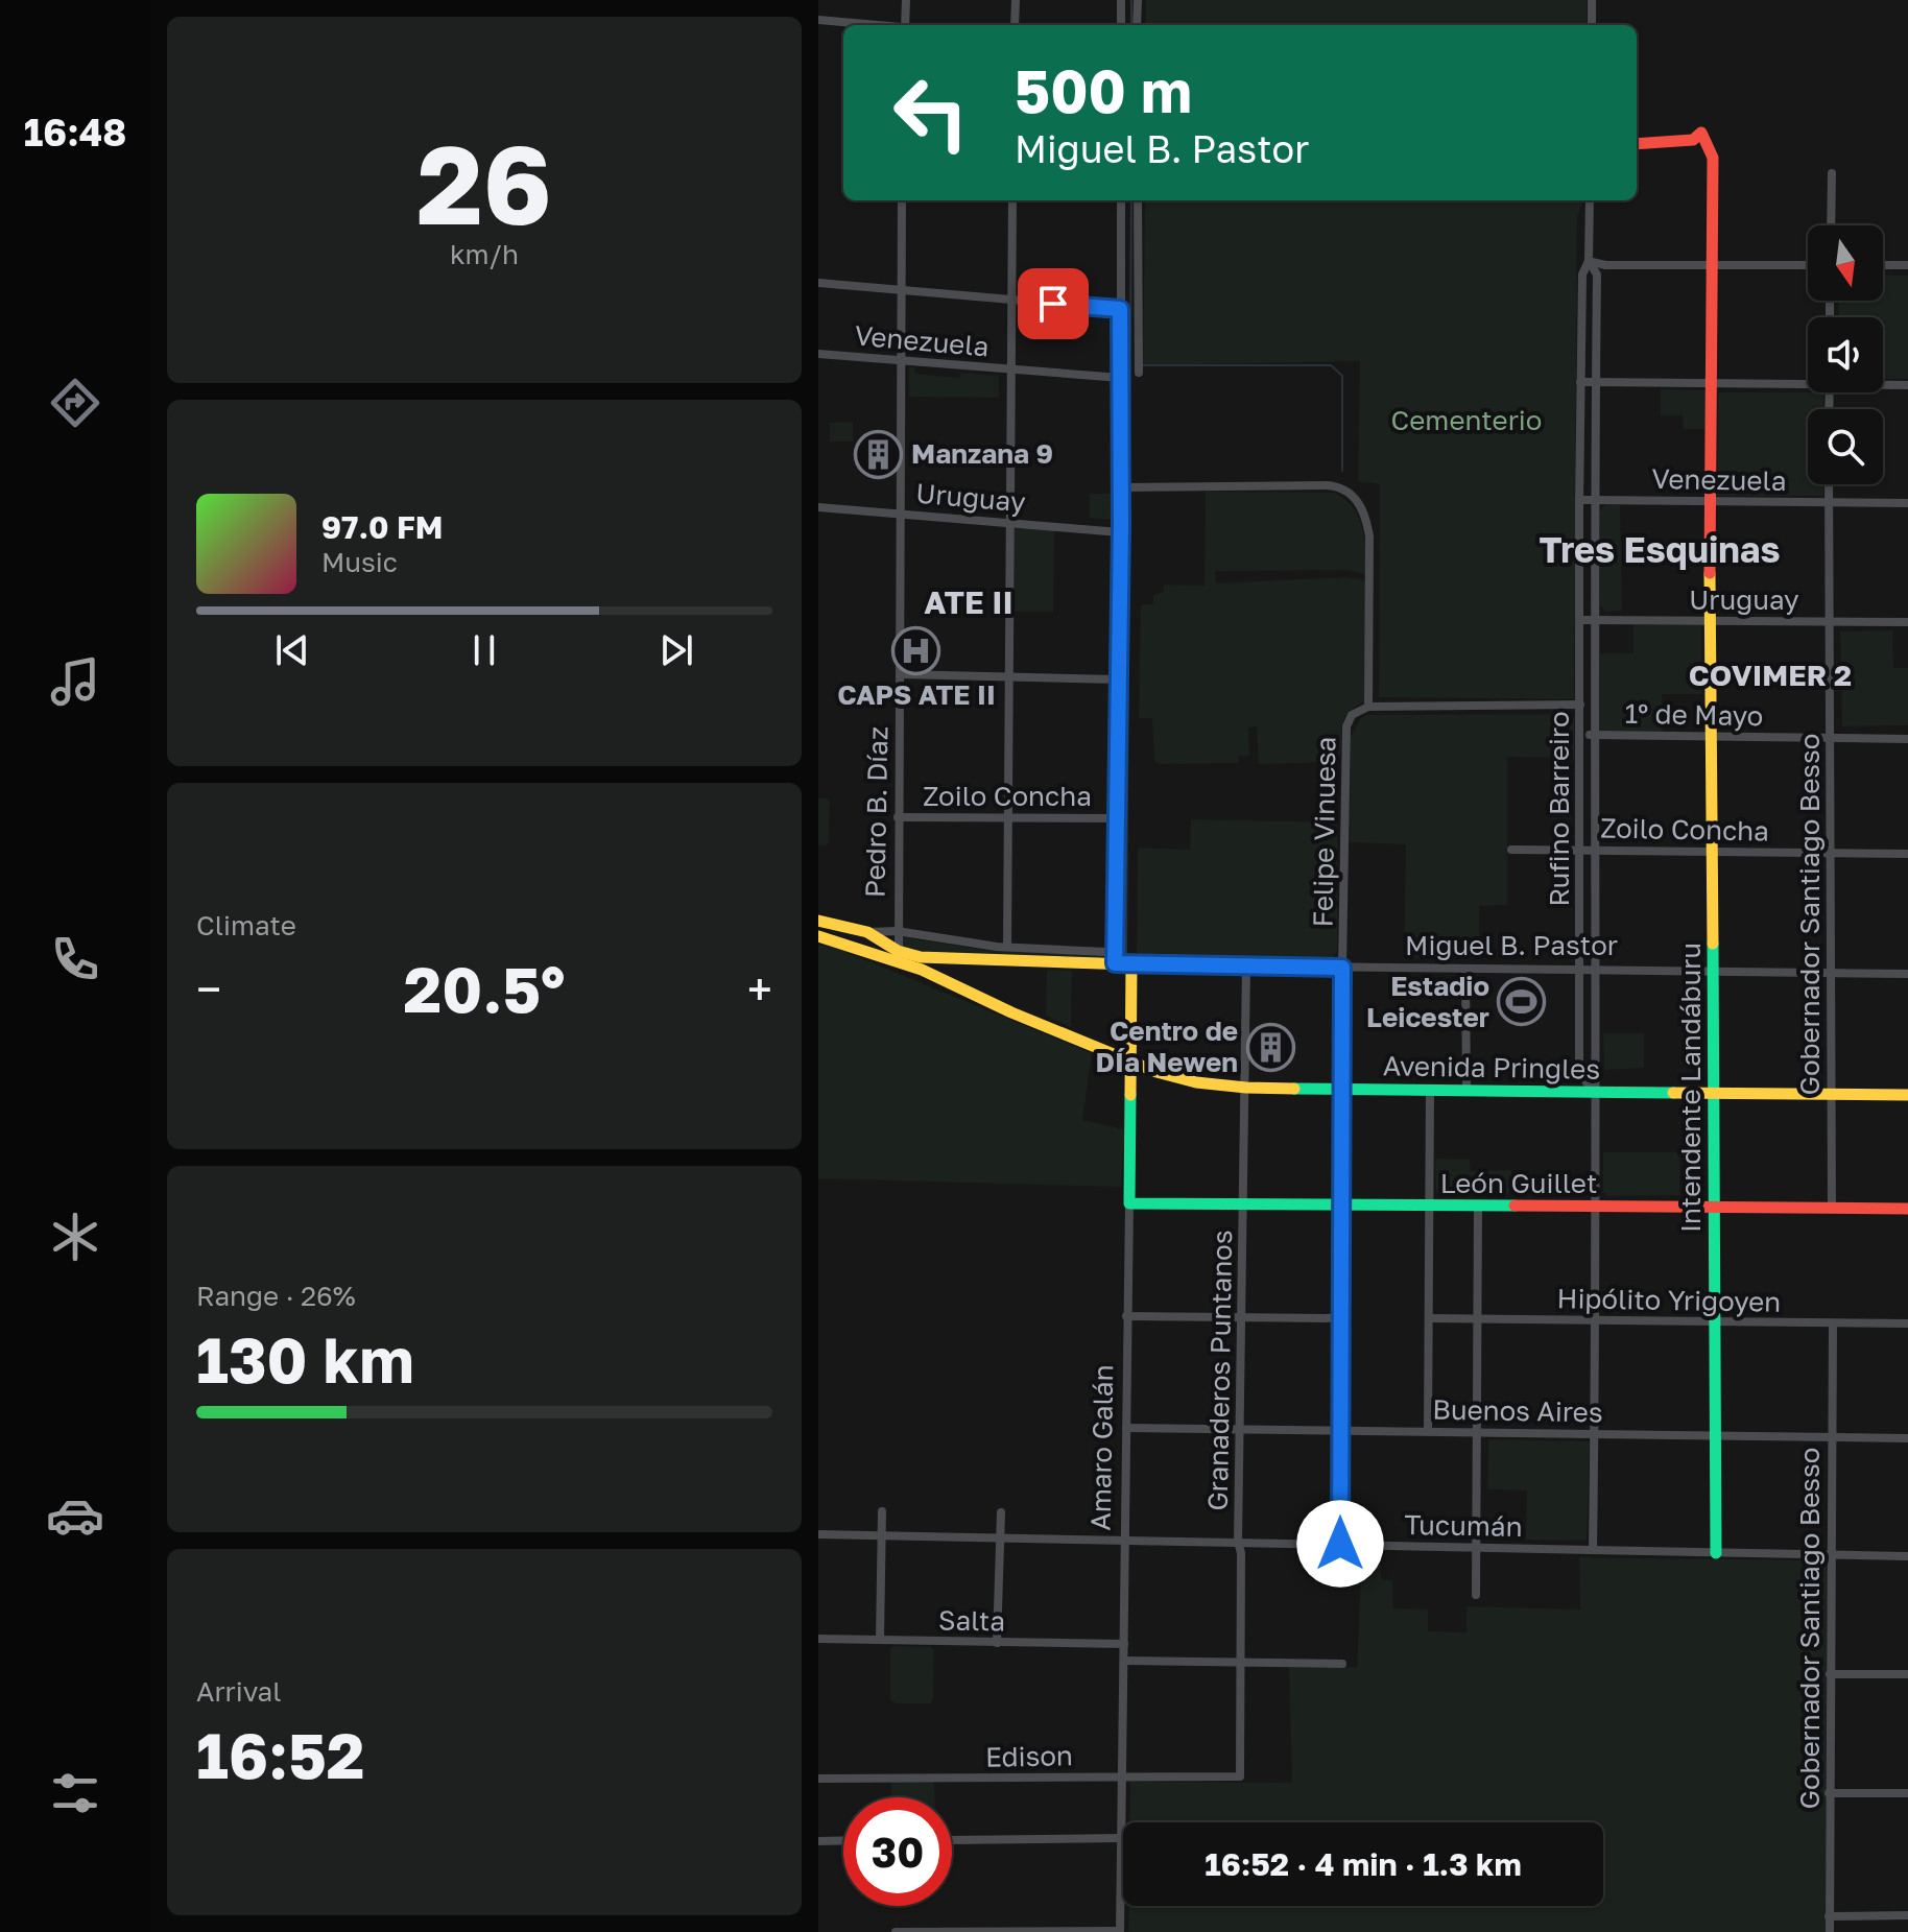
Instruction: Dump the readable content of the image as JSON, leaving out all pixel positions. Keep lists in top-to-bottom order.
{
  "streets": {
    "street": [
      "Venezuela",
      "Uruguay",
      "1º de Mayo",
      "Zoilo Concha",
      "Rufino Barreiro",
      "Pedro B. Díaz",
      "Felipe Vinuesa",
      "Gobernador Santiago Besso",
      "Miguel B. Pastor",
      "Avenida Pringles",
      "Intendente Landáburu",
      "León Guillet",
      "Hipólito Yrigoyen",
      "Granaderos Puntanos",
      "Buenos Aires",
      "Amaro Galán",
      "Tucumán",
      "Salta",
      "Edison"
    ]
  },
  "crossings": [
    ["Venezuela", "Rufino Barreiro"],
    ["Venezuela", "Pedro B. Díaz"],
    ["Venezuela", "Gobernador Santiago Besso"],
    ["Venezuela", "Intendente Landáburu"],
    ["Uruguay", "Rufino Barreiro"],
    ["Uruguay", "Pedro B. Díaz"],
    ["Uruguay", "Gobernador Santiago Besso"],
    ["Uruguay", "Intendente Landáburu"],
    ["1º de Mayo", "Rufino Barreiro"],
    ["1º de Mayo", "Gobernador Santiago Besso"],
    ["1º de Mayo", "Intendente Landáburu"],
    ["Zoilo Concha", "Rufino Barreiro"],
    ["Zoilo Concha", "Pedro B. Díaz"],
    ["Zoilo Concha", "Gobernador Santiago Besso"],
    ["Zoilo Concha", "Intendente Landáburu"],
    ["Rufino Barreiro", "Miguel B. Pastor"],
    ["Rufino Barreiro", "Avenida Pringles"],
    ["Rufino Barreiro", "León Guillet"],
    ["Rufino Barreiro", "Hipólito Yrigoyen"],
    ["Rufino Barreiro", "Buenos Aires"],
    ["Rufino Barreiro", "Tucumán"],
    ["Pedro B. Díaz", "Miguel B. Pastor"],
    ["Pedro B. Díaz", "Avenida Pringles"],
    ["Felipe Vinuesa", "Miguel B. Pastor"],
    ["Felipe Vinuesa", "Avenida Pringles"],
    ["Felipe Vinuesa", "León Guillet"],
    ["Felipe Vinuesa", "Buenos Aires"],
    ["Felipe Vinuesa", "Tucumán"],
    ["Gobernador Santiago Besso", "Miguel B. Pastor"],
    ["Gobernador Santiago Besso", "Avenida Pringles"],
    ["Gobernador Santiago Besso", "León Guillet"],
    ["Gobernador Santiago Besso", "Hipólito Yrigoyen"],
    ["Gobernador Santiago Besso", "Buenos Aires"],
    ["Gobernador Santiago Besso", "Tucumán"],
    ["Miguel B. Pastor", "Avenida Pringles"],
    ["Miguel B. Pastor", "Intendente Landáburu"],
    ["Miguel B. Pastor", "Granaderos Puntanos"],
    ["Miguel B. Pastor", "Amaro Galán"],
    ["Avenida Pringles", "Intendente Landáburu"],
    ["Avenida Pringles", "Granaderos Puntanos"],
    ["Avenida Pringles", "Amaro Galán"],
    ["Intendente Landáburu", "León Guillet"],
    ["Intendente Landáburu", "Hipólito Yrigoyen"],
    ["Intendente Landáburu", "Buenos Aires"],
    ["Intendente Landáburu", "Tucumán"],
    ["León Guillet", "Granaderos Puntanos"],
    ["León Guillet", "Amaro Galán"],
    ["Granaderos Puntanos", "Buenos Aires"],
    ["Granaderos Puntanos", "Tucumán"],
    ["Granaderos Puntanos", "Edison"],
    ["Buenos Aires", "Amaro Galán"],
    ["Amaro Galán", "Tucumán"],
    ["Amaro Galán", "Salta"],
    ["Amaro Galán", "Edison"]
  ],
  "districts": ["Tres Esquinas", "ATE II", "COVIMER 2"],
  "parks": ["Cementerio"],
  "places": {
    "building": ["Manzana 9", "Centro de DÍa Newen"],
    "hospital": ["CAPS ATE II"],
    "sports": ["Estadio Leicester"]
  },
  "north": "bottom",
  "page": {
    "tabs": "16:48",
    "tile": [
      ["26", "km/h"],
      "Climate",
      ["Range · 26%", "130 km"],
      ["Arrival", "16:52"]
    ],
    "turn": ["500 m", "Miguel B. Pastor"],
    "song": ["97.0 FM", "Music"],
    "heat": ["−", "20.5°", "+"],
    "limit": "30",
    "trip": "16:52 · 4 min · 1.3 km"
  }
}
